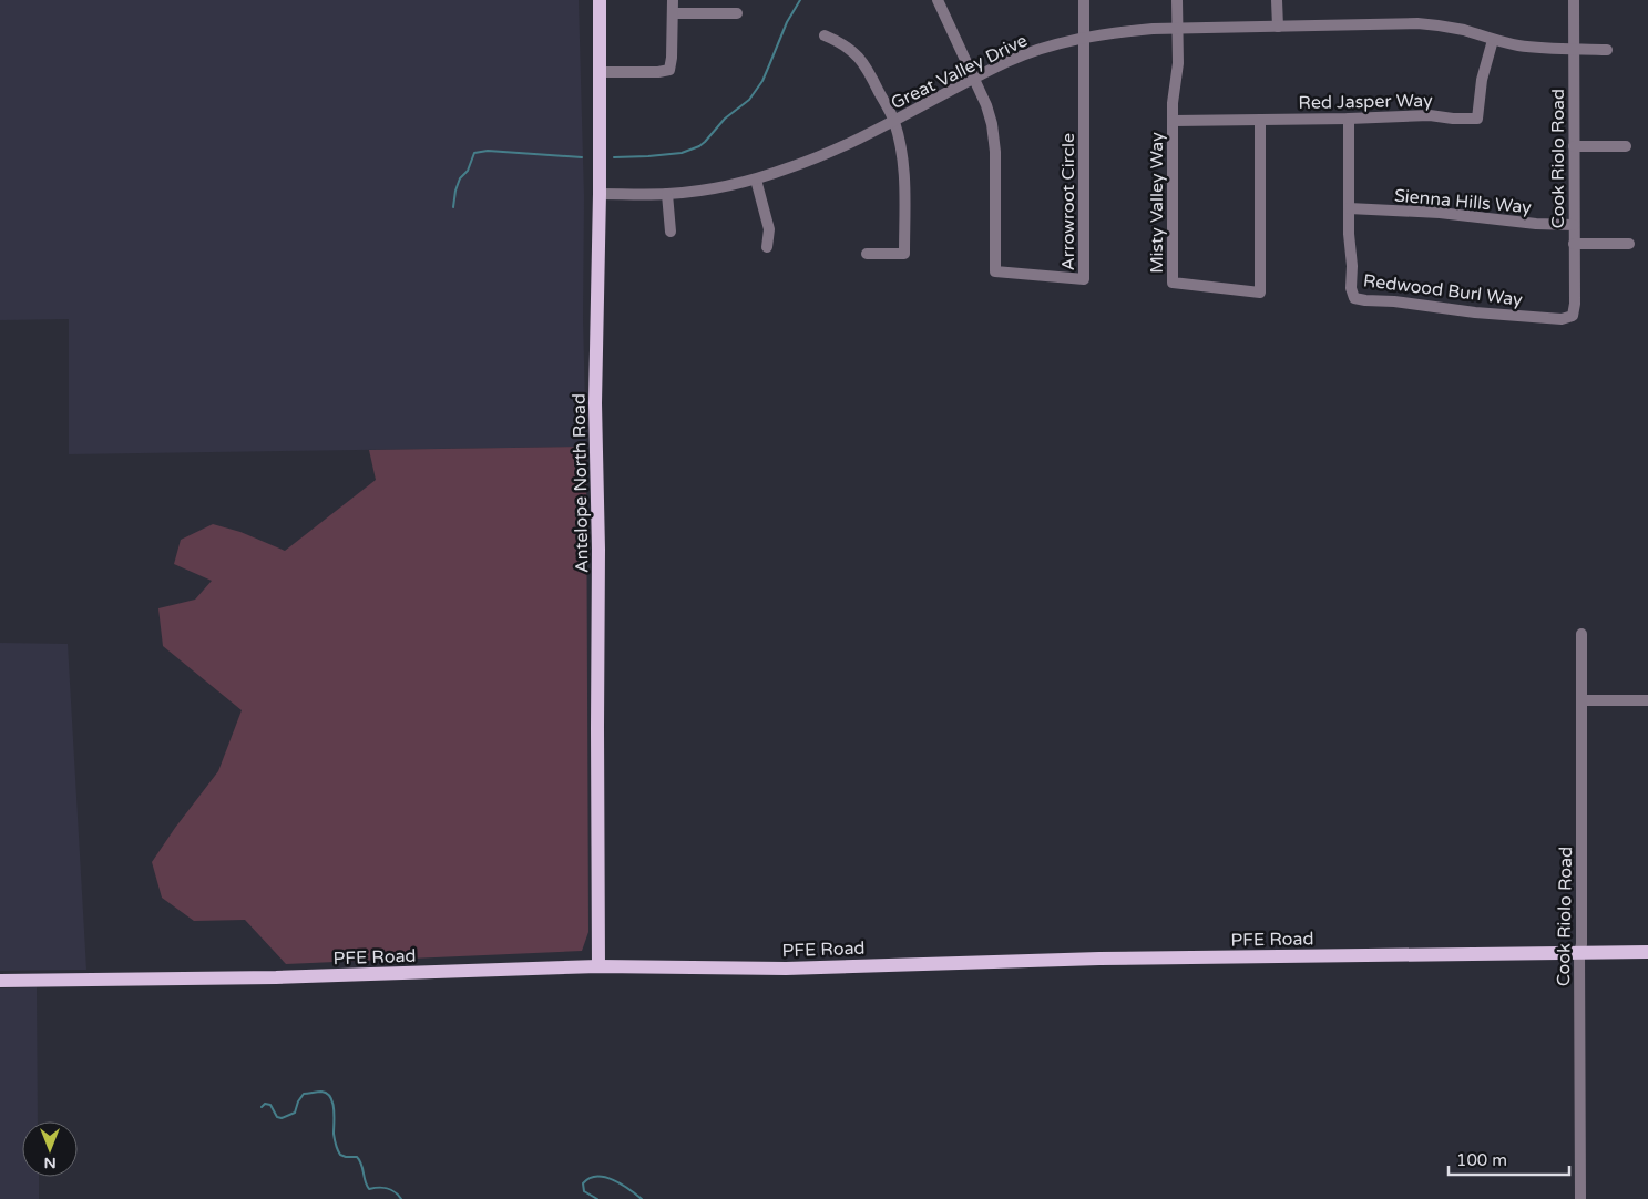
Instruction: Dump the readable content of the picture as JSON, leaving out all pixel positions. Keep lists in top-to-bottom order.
{
  "streets": {
    "main road": ["Antelope North Road", "PFE Road"],
    "street": [
      "Great Valley Drive",
      "Red Jasper Way",
      "Cook Riolo Road",
      "Sienna Hills Way",
      "Arrowroot Circle",
      "Misty Valley Way",
      "Redwood Burl Way"
    ]
  },
  "crossings": [
    ["Great Valley Drive", "Red Jasper Way"],
    ["Great Valley Drive", "Cook Riolo Road"],
    ["Great Valley Drive", "Arrowroot Circle"],
    ["Great Valley Drive", "Misty Valley Way"],
    ["Great Valley Drive", "Antelope North Road"],
    ["Red Jasper Way", "Misty Valley Way"],
    ["Red Jasper Way", "Redwood Burl Way"],
    ["Cook Riolo Road", "Sienna Hills Way"],
    ["Cook Riolo Road", "Redwood Burl Way"],
    ["Cook Riolo Road", "PFE Road"],
    ["Sienna Hills Way", "Redwood Burl Way"],
    ["Antelope North Road", "PFE Road"]
  ],
  "scale_bar": "100 m",
  "north": "bottom"
}
